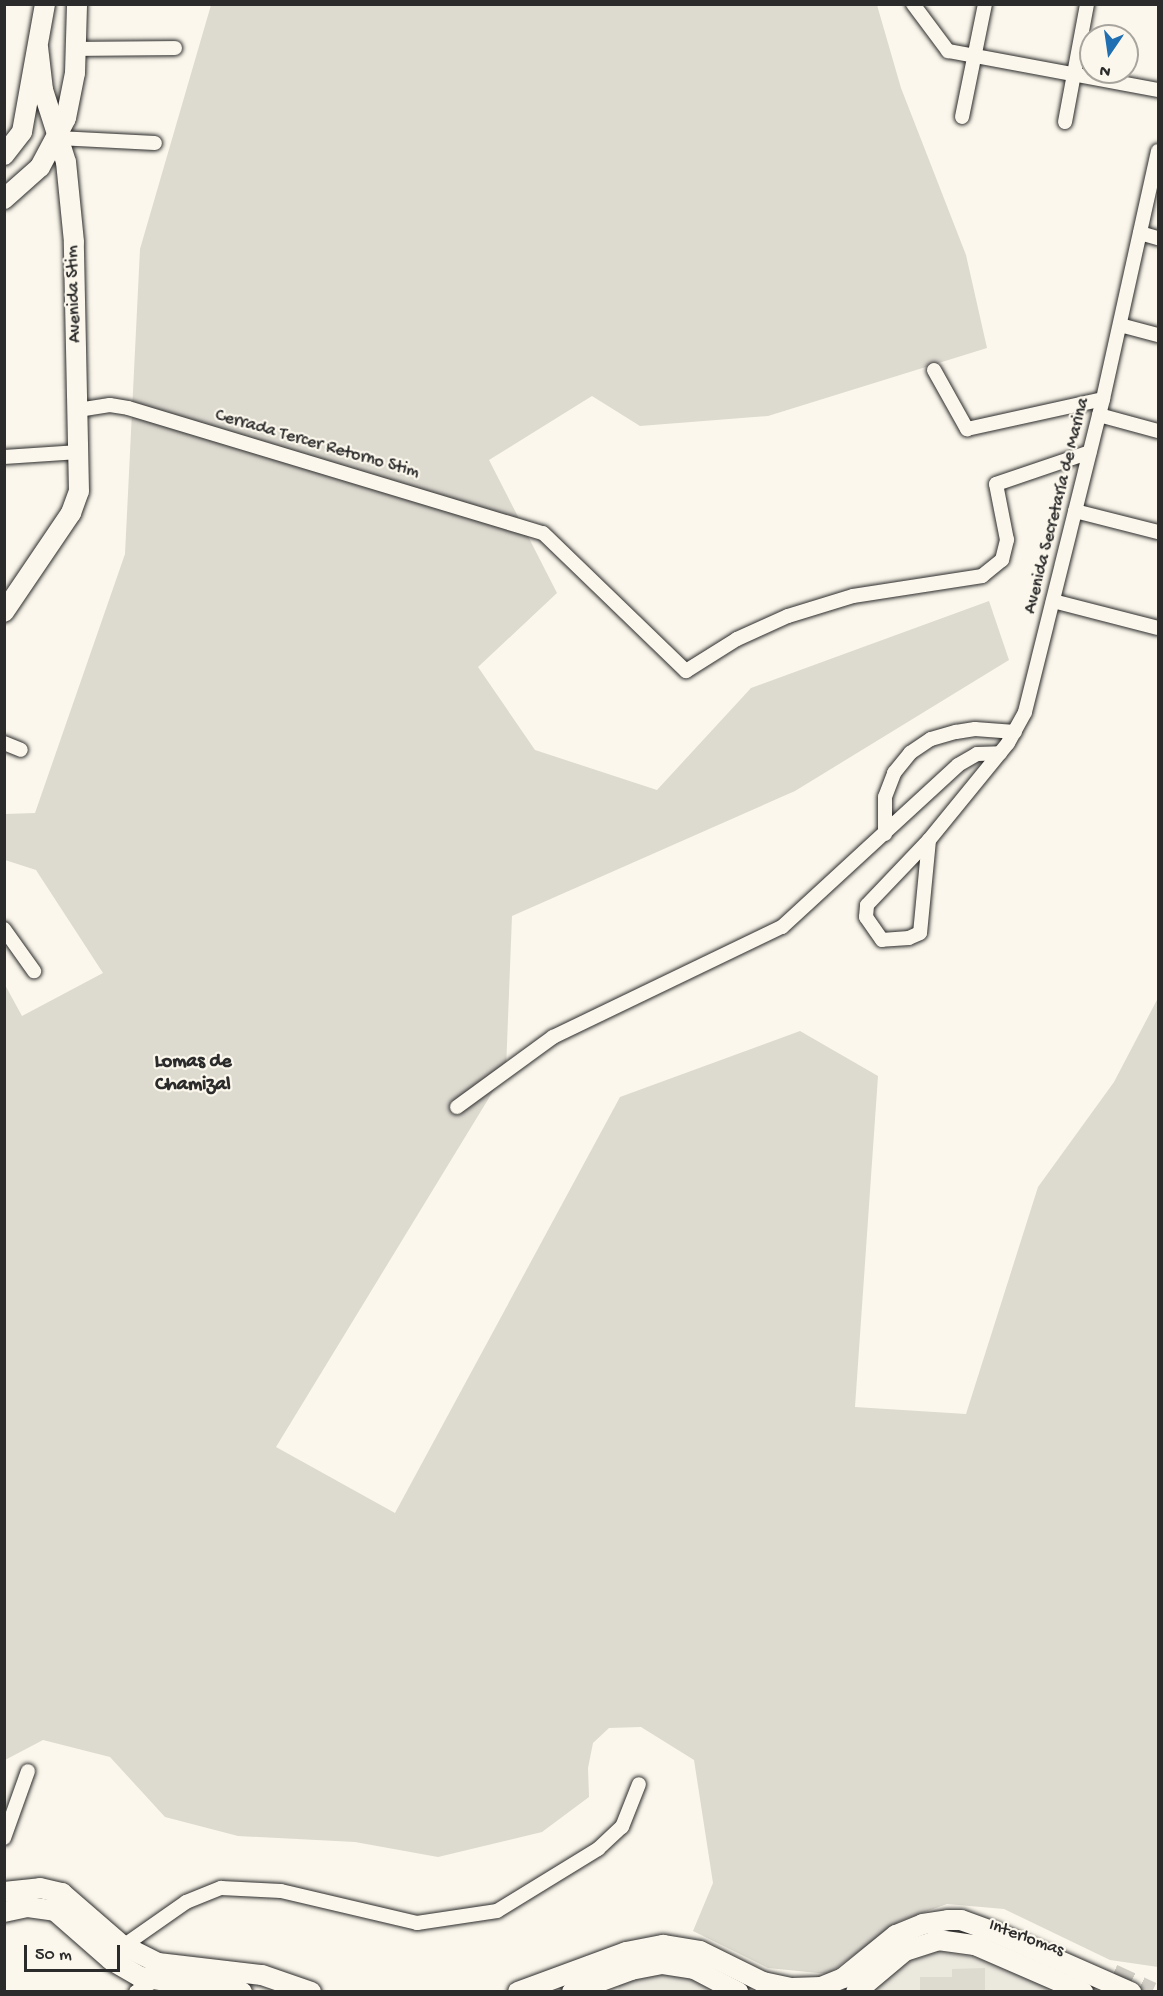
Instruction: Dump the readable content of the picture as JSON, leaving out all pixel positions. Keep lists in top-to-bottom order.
{
  "streets": {
    "main road": ["Avenida Stim", "Interlomas"],
    "street": ["Cerrada Tercer Retorno Stim", "Avenida Secretaría de Marina"]
  },
  "crossings": [
    ["Avenida Stim", "Cerrada Tercer Retorno Stim"],
    ["Cerrada Tercer Retorno Stim", "Avenida Secretaría de Marina"]
  ],
  "districts": ["Lomas de Chamizal"],
  "scale_bar": "50 m",
  "north": "bottom"
}
